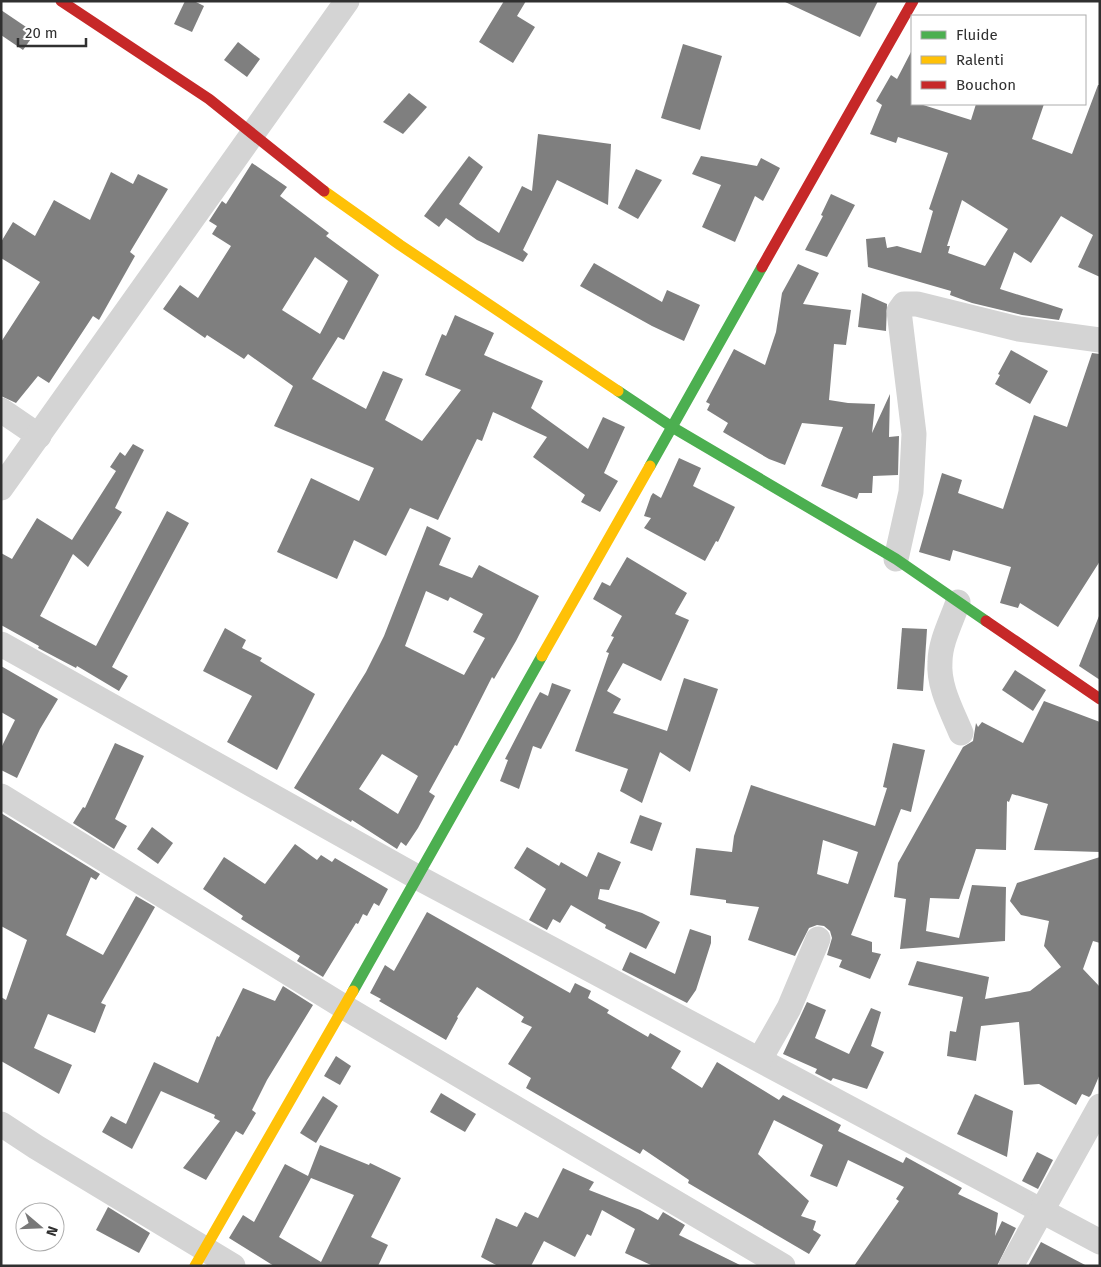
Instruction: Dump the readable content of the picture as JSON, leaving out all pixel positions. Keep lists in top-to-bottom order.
{
  "legend": ["Fluide", "Ralenti", "Bouchon"],
  "scale_bar": "20 m",
  "north": "right"
}
